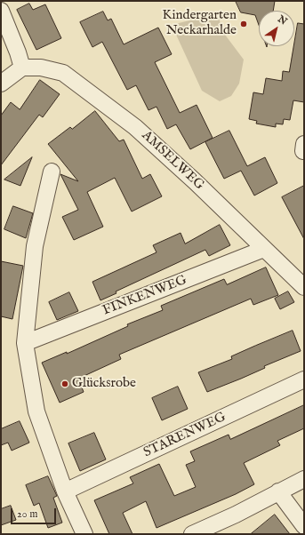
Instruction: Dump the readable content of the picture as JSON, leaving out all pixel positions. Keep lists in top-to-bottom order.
{
  "streets": {
    "street": ["AMSELWEG", "FINKENWEG", "STARENWEG"]
  },
  "crossings": [
    ["AMSELWEG", "FINKENWEG"]
  ],
  "places": ["Kindergarten Neckarhalde", "Glücksrobe"],
  "scale_bar": "20 m",
  "north": "top right"
}
